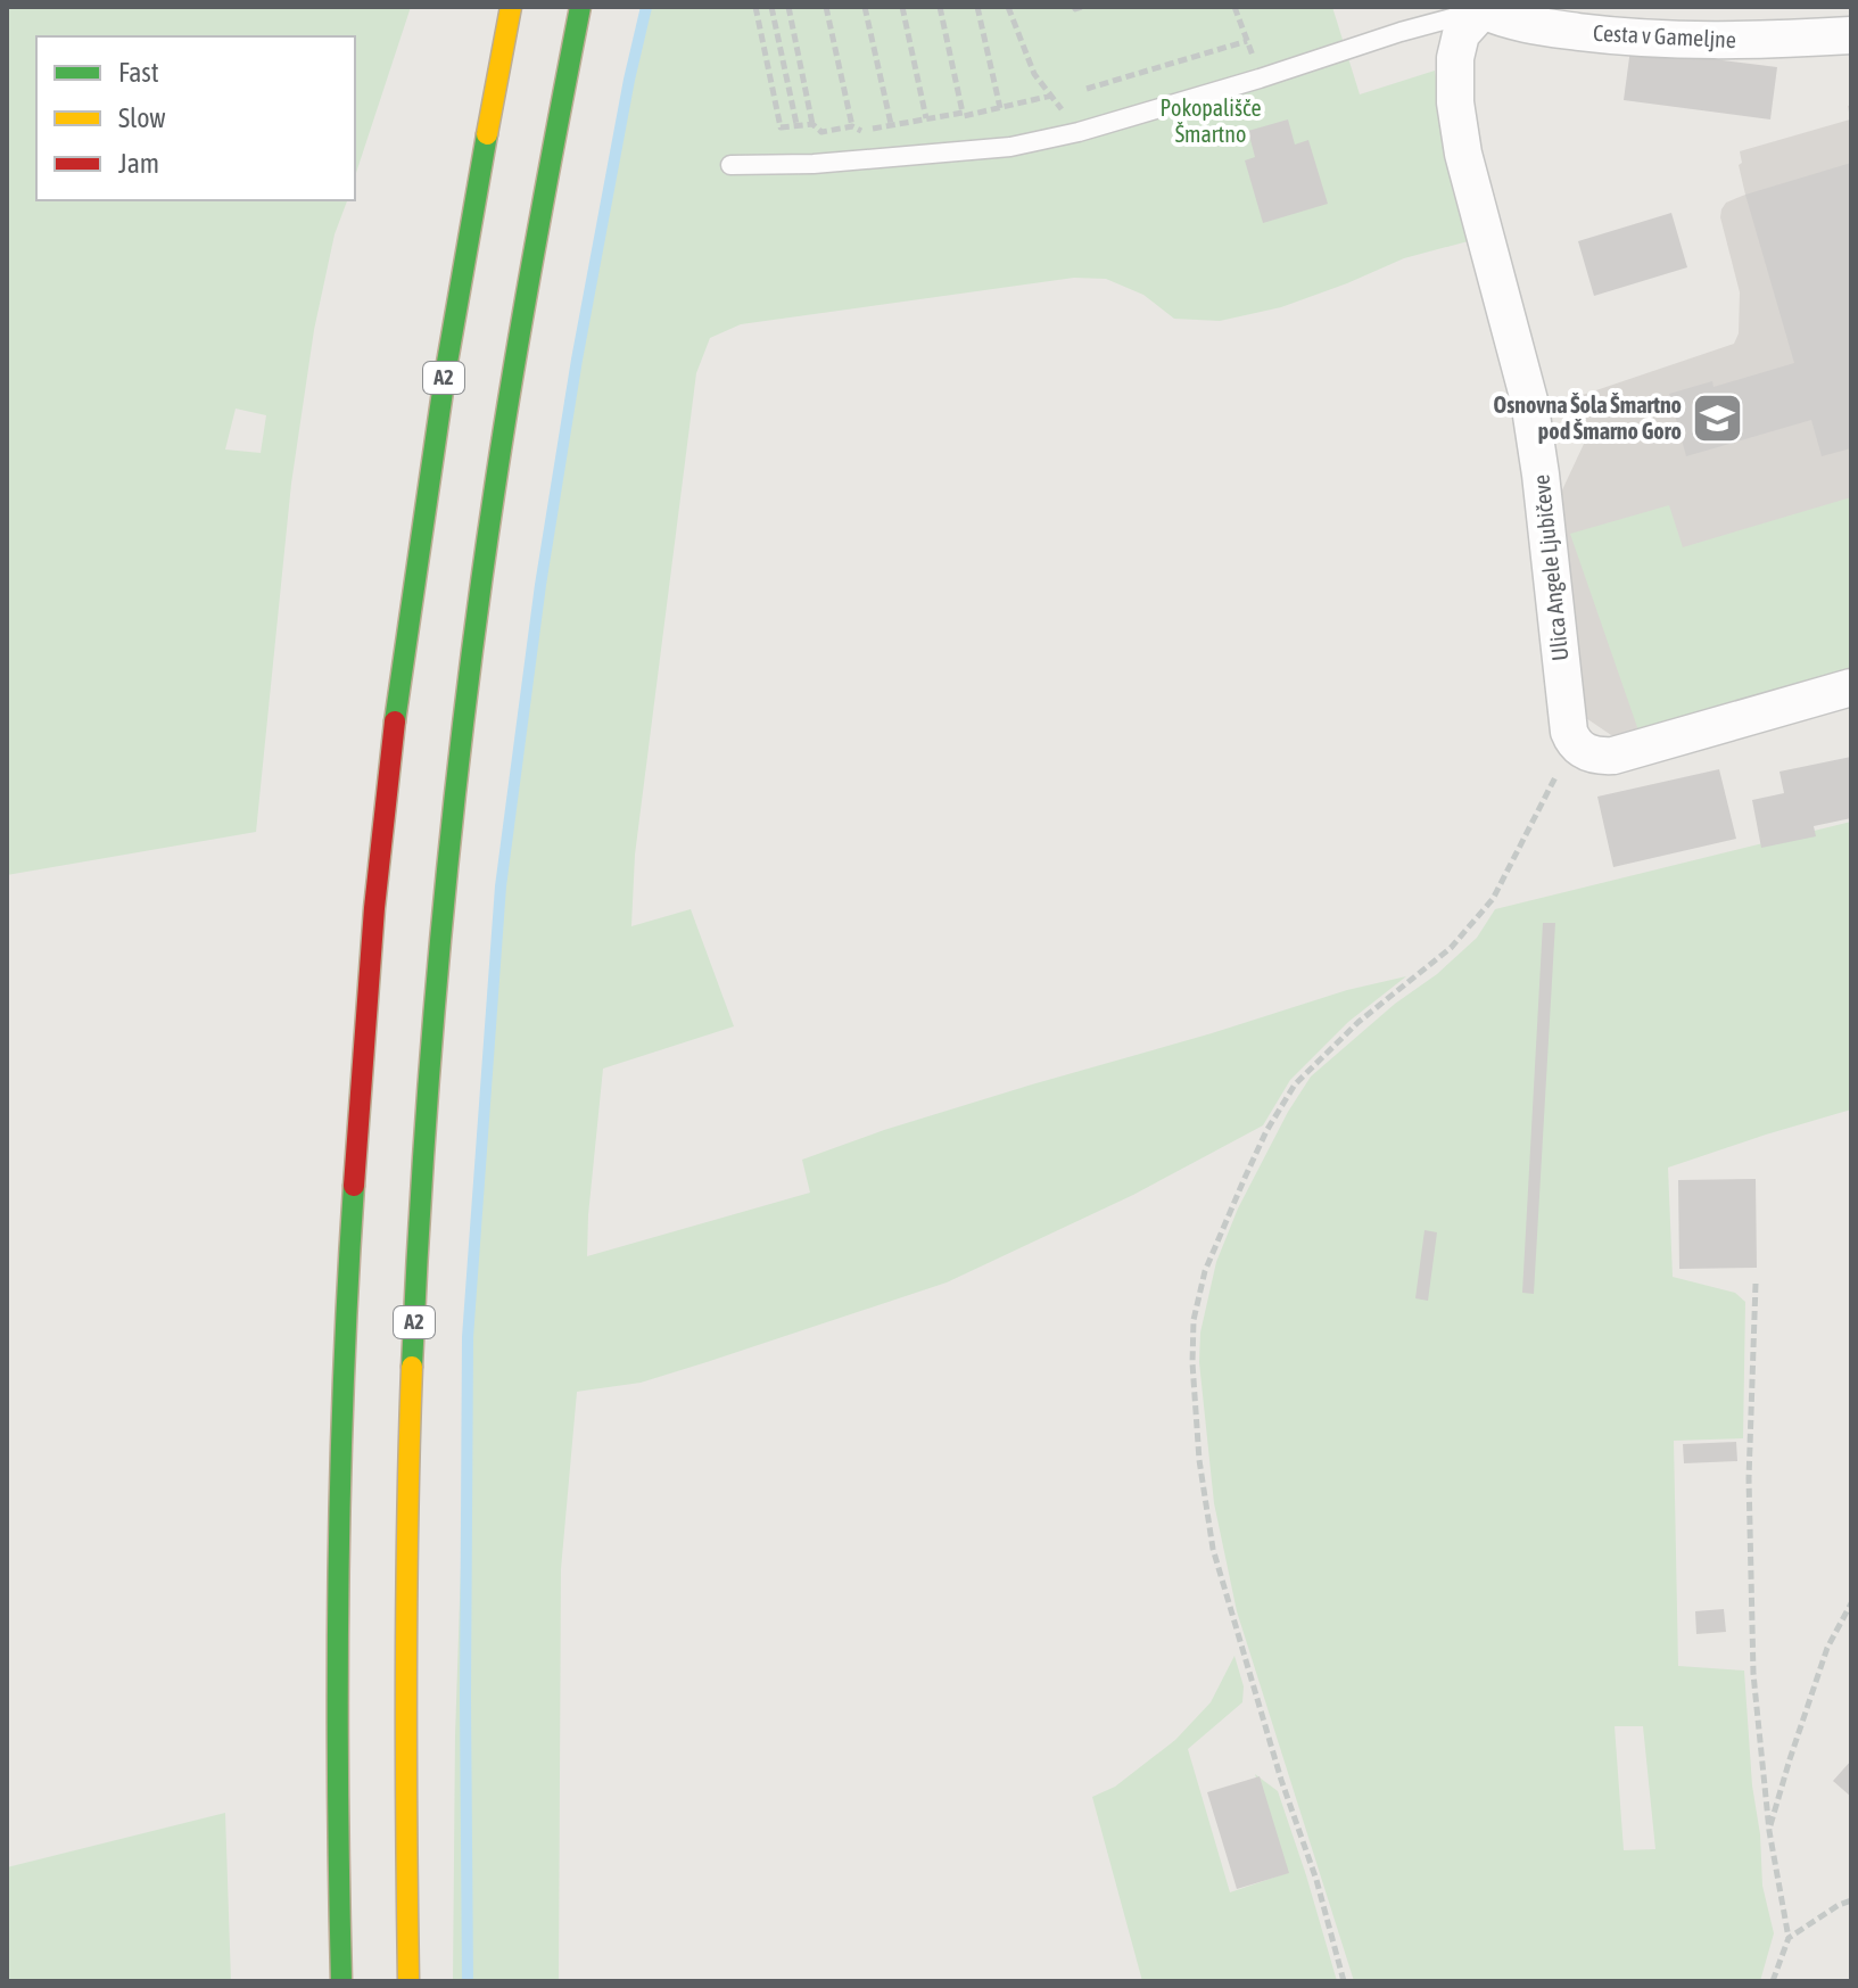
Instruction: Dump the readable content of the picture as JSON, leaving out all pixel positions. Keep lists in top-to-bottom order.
{
  "streets": {
    "highway": ["A2"],
    "street": ["Cesta v Gameljne", "Ulica Angele Ljubičeve"]
  },
  "crossings": [
    ["Cesta v Gameljne", "Ulica Angele Ljubičeve"]
  ],
  "parks": ["Pokopališče Šmartno"],
  "places": {
    "school or university": ["Osnovna Šola Šmartno pod Šmarno Goro"]
  },
  "legend": ["Fast", "Slow", "Jam"]
}
